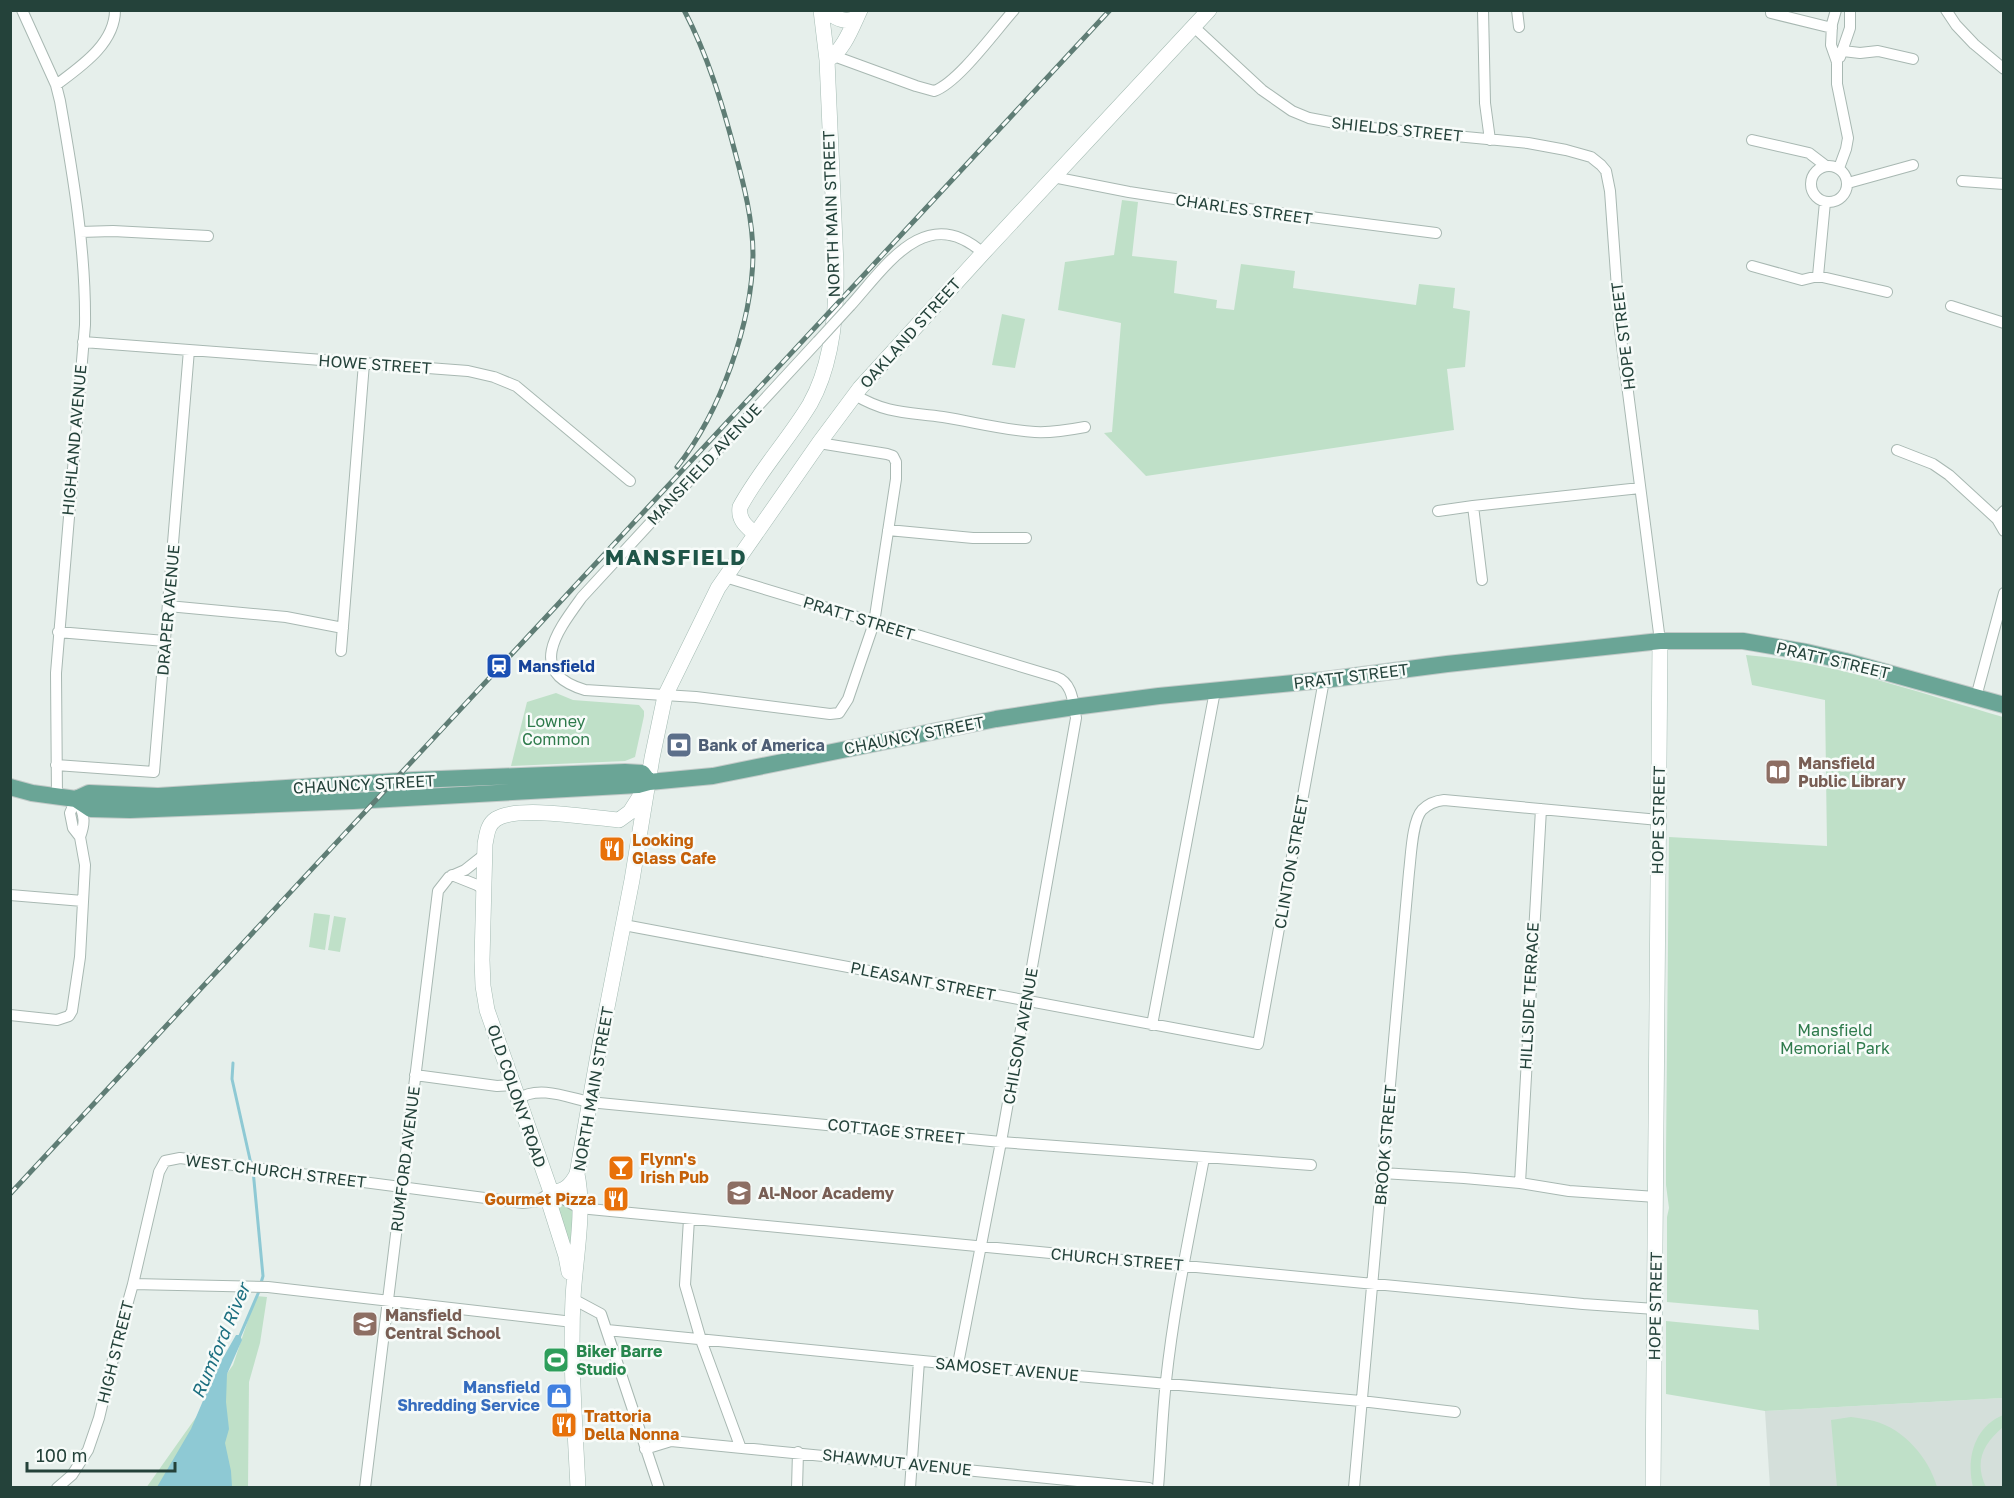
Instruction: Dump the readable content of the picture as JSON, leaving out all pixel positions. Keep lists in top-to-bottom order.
{
  "streets": {
    "main road": [
      "NORTH MAIN STREET",
      "OAKLAND STREET",
      "HOPE STREET",
      "PRATT STREET",
      "CHAUNCY STREET",
      "OLD COLONY ROAD"
    ],
    "street": [
      "SHIELDS STREET",
      "CHARLES STREET",
      "HOWE STREET",
      "HIGHLAND AVENUE",
      "MANSFIELD AVENUE",
      "DRAPER AVENUE",
      "CLINTON STREET",
      "PLEASANT STREET",
      "HILLSIDE TERRACE",
      "CHILSON AVENUE",
      "COTTAGE STREET",
      "BROOK STREET",
      "RUMFORD AVENUE",
      "WEST CHURCH STREET",
      "CHURCH STREET",
      "HIGH STREET",
      "SAMOSET AVENUE",
      "SHAWMUT AVENUE"
    ]
  },
  "crossings": [
    ["SHIELDS STREET", "OAKLAND STREET"],
    ["SHIELDS STREET", "HOPE STREET"],
    ["CHARLES STREET", "OAKLAND STREET"],
    ["NORTH MAIN STREET", "OAKLAND STREET"],
    ["NORTH MAIN STREET", "MANSFIELD AVENUE"],
    ["NORTH MAIN STREET", "CHAUNCY STREET"],
    ["NORTH MAIN STREET", "PLEASANT STREET"],
    ["NORTH MAIN STREET", "OLD COLONY ROAD"],
    ["NORTH MAIN STREET", "COTTAGE STREET"],
    ["NORTH MAIN STREET", "CHURCH STREET"],
    ["NORTH MAIN STREET", "HIGH STREET"],
    ["OAKLAND STREET", "MANSFIELD AVENUE"],
    ["OAKLAND STREET", "PRATT STREET"],
    ["HOPE STREET", "PRATT STREET"],
    ["HOPE STREET", "CHURCH STREET"],
    ["HOWE STREET", "HIGHLAND AVENUE"],
    ["HOWE STREET", "DRAPER AVENUE"],
    ["HIGHLAND AVENUE", "DRAPER AVENUE"],
    ["HIGHLAND AVENUE", "CHAUNCY STREET"],
    ["PRATT STREET", "CHAUNCY STREET"],
    ["PRATT STREET", "CLINTON STREET"],
    ["PRATT STREET", "CHILSON AVENUE"],
    ["CHAUNCY STREET", "CHILSON AVENUE"],
    ["CLINTON STREET", "PLEASANT STREET"],
    ["PLEASANT STREET", "CHILSON AVENUE"],
    ["HILLSIDE TERRACE", "BROOK STREET"],
    ["CHILSON AVENUE", "COTTAGE STREET"],
    ["CHILSON AVENUE", "CHURCH STREET"],
    ["CHILSON AVENUE", "SAMOSET AVENUE"],
    ["OLD COLONY ROAD", "COTTAGE STREET"],
    ["OLD COLONY ROAD", "RUMFORD AVENUE"],
    ["OLD COLONY ROAD", "WEST CHURCH STREET"],
    ["COTTAGE STREET", "RUMFORD AVENUE"],
    ["BROOK STREET", "CHURCH STREET"],
    ["BROOK STREET", "SAMOSET AVENUE"],
    ["RUMFORD AVENUE", "WEST CHURCH STREET"],
    ["RUMFORD AVENUE", "HIGH STREET"],
    ["WEST CHURCH STREET", "HIGH STREET"]
  ],
  "districts": ["MANSFIELD"],
  "water": ["Rumford River"],
  "parks": ["Lowney Common", "Mansfield Memorial Park"],
  "places": {
    "station": ["Mansfield"],
    "bank": ["Bank of America"],
    "library": ["Mansfield Public Library"],
    "restaurant": ["Looking Glass Cafe", "Gourmet Pizza", "Trattoria Della Nonna"],
    "bar": ["Flynn's Irish Pub"],
    "school or university": ["Al-Noor Academy", "Mansfield Central School"],
    "sports": ["Biker Barre Studio"],
    "shop": ["Mansfield Shredding Service"]
  },
  "scale_bar": "100 m"
}
